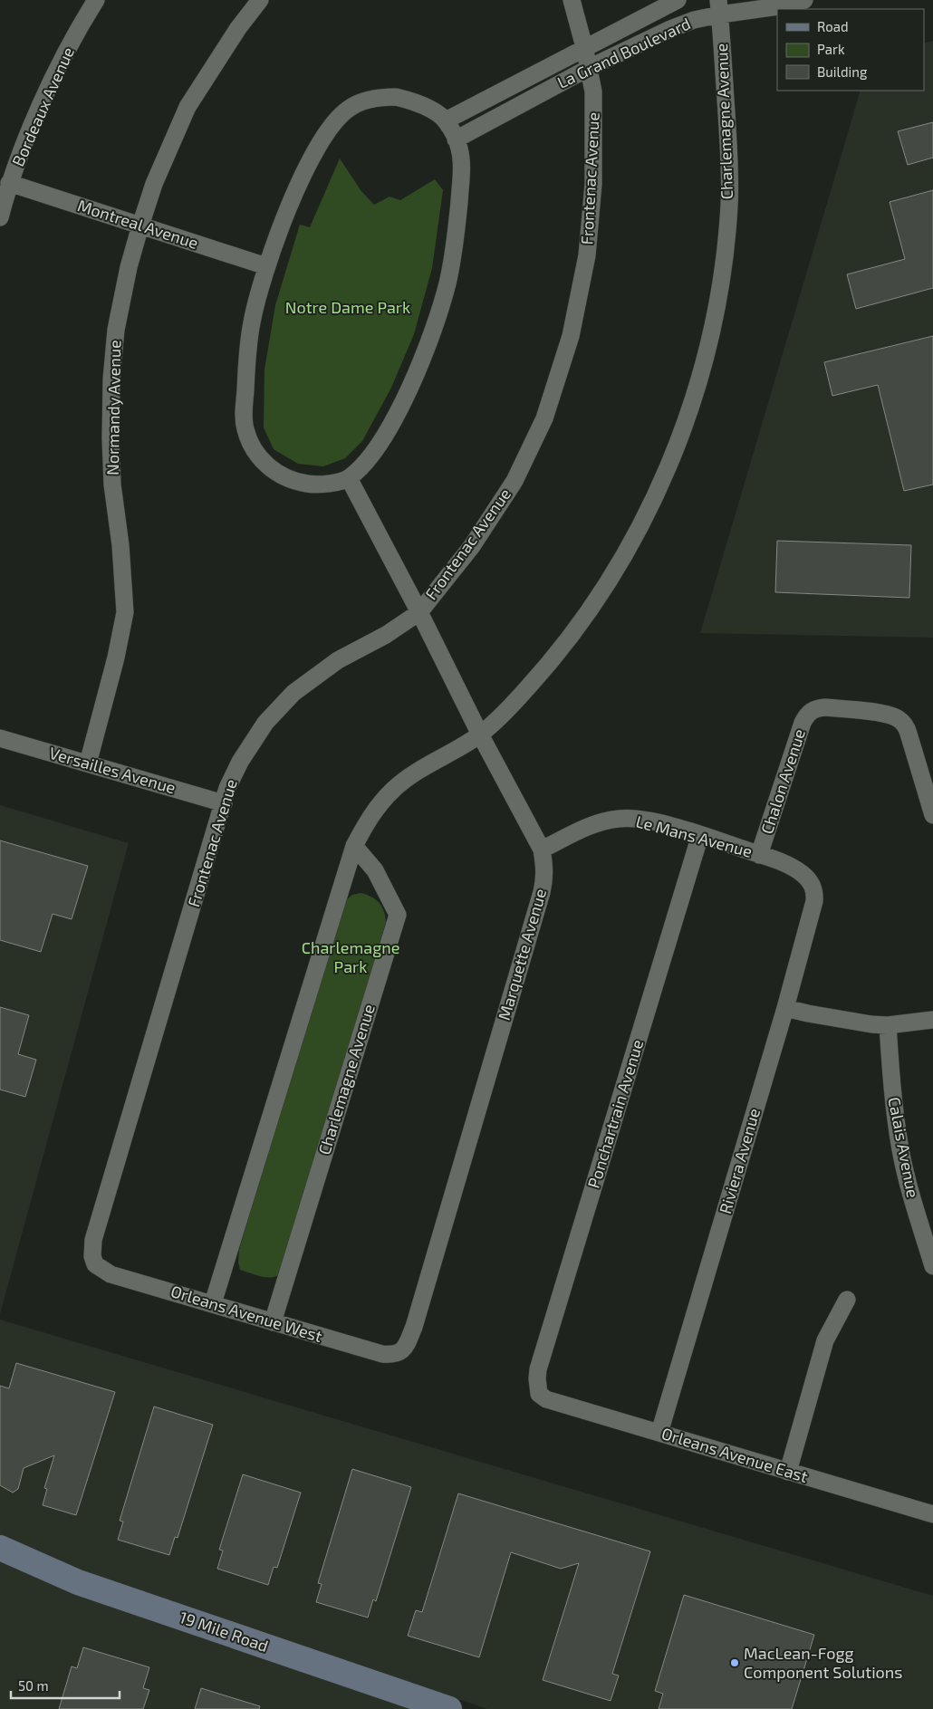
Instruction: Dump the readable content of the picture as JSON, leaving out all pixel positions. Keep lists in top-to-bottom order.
{
  "streets": {
    "street": [
      "La Grand Boulevard",
      "Bordeaux Avenue",
      "Charlemagne Avenue",
      "Frontenac Avenue",
      "Montreal Avenue",
      "Normandy Avenue",
      "Versailles Avenue",
      "Chalon Avenue",
      "Le Mans Avenue",
      "Marquette Avenue",
      "Ponchartrain Avenue",
      "Calais Avenue",
      "Riviera Avenue",
      "Orleans Avenue West",
      "Orleans Avenue East",
      "19 Mile Road"
    ]
  },
  "crossings": [
    ["La Grand Boulevard", "Charlemagne Avenue"],
    ["La Grand Boulevard", "Frontenac Avenue"],
    ["Bordeaux Avenue", "Montreal Avenue"],
    ["Charlemagne Avenue", "Marquette Avenue"],
    ["Charlemagne Avenue", "Orleans Avenue West"],
    ["Frontenac Avenue", "Versailles Avenue"],
    ["Frontenac Avenue", "Marquette Avenue"],
    ["Frontenac Avenue", "Orleans Avenue West"],
    ["Montreal Avenue", "Normandy Avenue"],
    ["Normandy Avenue", "Versailles Avenue"],
    ["Chalon Avenue", "Le Mans Avenue"],
    ["Le Mans Avenue", "Marquette Avenue"],
    ["Le Mans Avenue", "Ponchartrain Avenue"],
    ["Le Mans Avenue", "Riviera Avenue"],
    ["Marquette Avenue", "Orleans Avenue West"],
    ["Ponchartrain Avenue", "Orleans Avenue East"],
    ["Riviera Avenue", "Orleans Avenue East"]
  ],
  "parks": ["Notre Dame Park", "Charlemagne Park"],
  "places": ["MacLean-Fogg Component Solutions"],
  "legend": ["Road", "Park", "Building"],
  "scale_bar": "50 m"
}
